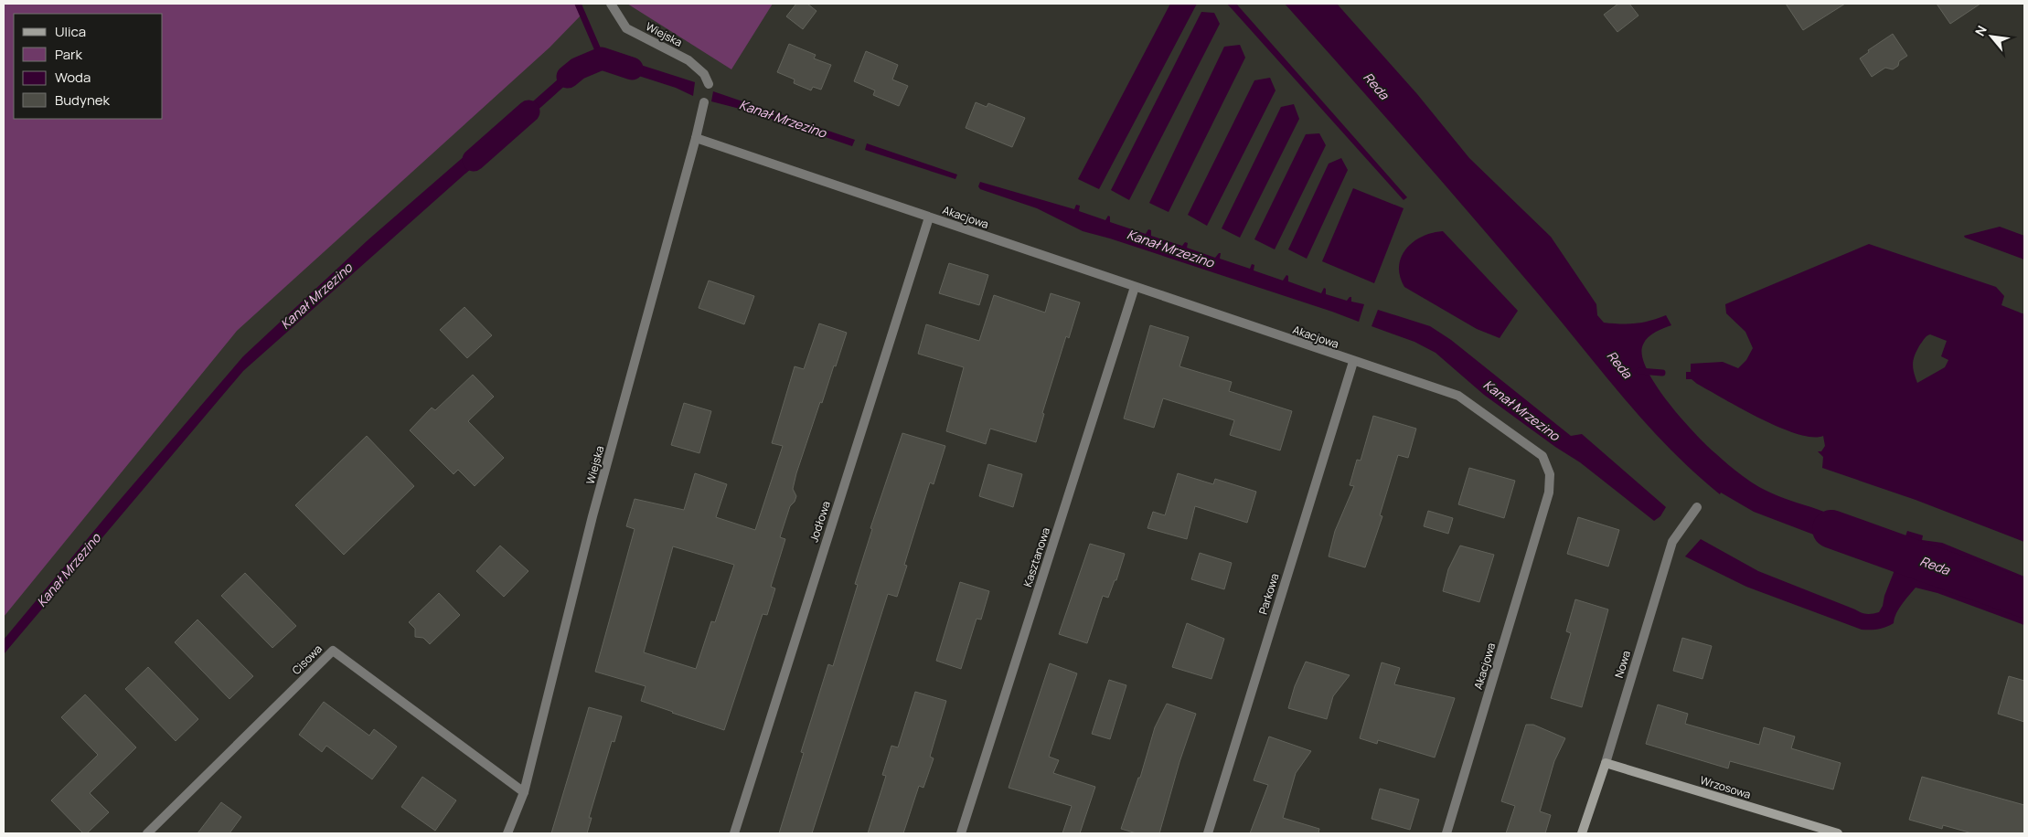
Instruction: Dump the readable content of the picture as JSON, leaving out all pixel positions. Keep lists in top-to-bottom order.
{
  "streets": {
    "street": [
      "Wiejska",
      "Akacjowa",
      "Jodłowa",
      "Kasztanowa",
      "Parkowa",
      "Cisowa",
      "Nowa",
      "Wrzosowa"
    ]
  },
  "crossings": [
    ["Wiejska", "Akacjowa"],
    ["Wiejska", "Cisowa"],
    ["Akacjowa", "Jodłowa"],
    ["Akacjowa", "Kasztanowa"],
    ["Akacjowa", "Parkowa"],
    ["Nowa", "Wrzosowa"]
  ],
  "water": ["Reda", "Kanał Mrzezino"],
  "legend": [
    "Ulica",
    "Park",
    "Woda",
    "Budynek"
  ],
  "north": "top left"
}
